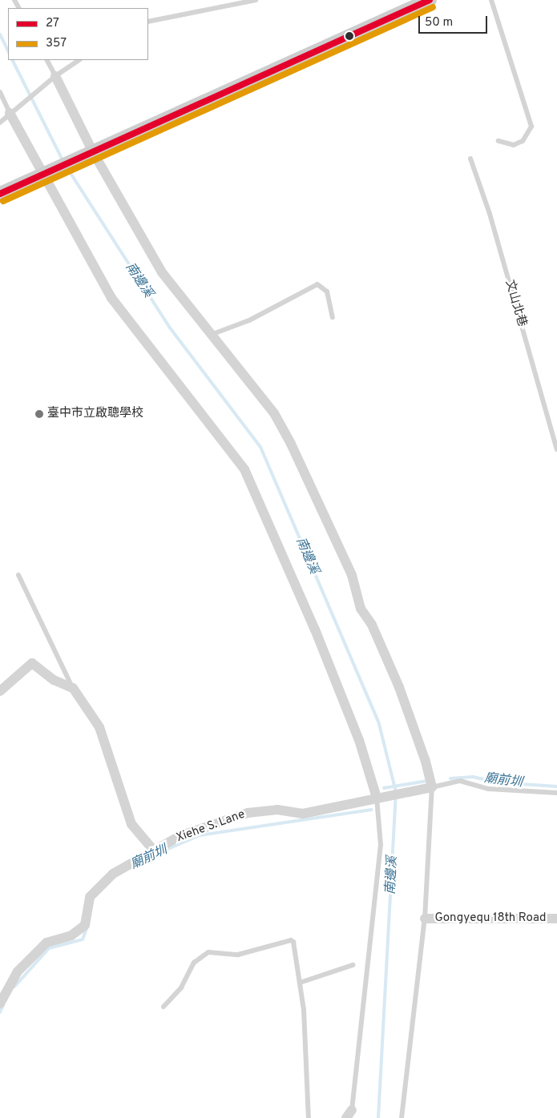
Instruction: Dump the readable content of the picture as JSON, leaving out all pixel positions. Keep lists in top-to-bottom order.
{
  "streets": {
    "street": ["Xiehe S. Lane", "Gongyequ 18th Road"],
    "lane": ["文山北巷"]
  },
  "water": ["南邊溪", "廟前圳"],
  "places": ["臺中市立啟聰學校"],
  "lines": ["transit line 27", "transit line 357"],
  "legend": ["27", "357"],
  "scale_bar": "50 m"
}
